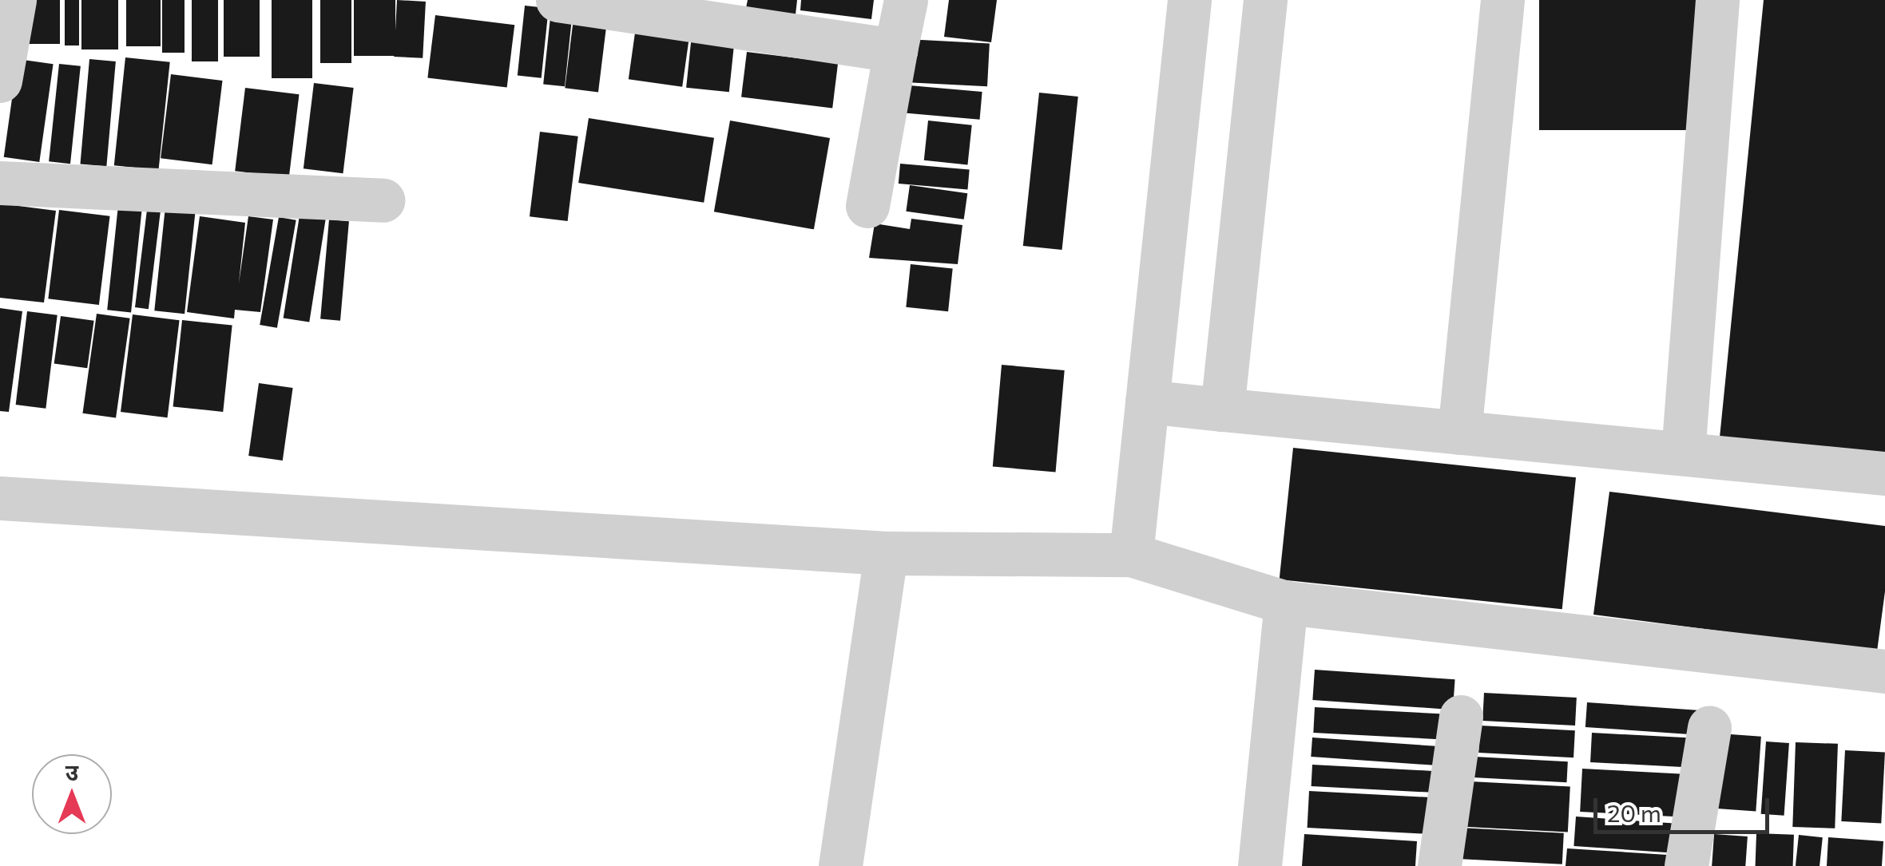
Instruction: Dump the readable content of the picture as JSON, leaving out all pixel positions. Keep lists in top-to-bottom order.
{
  "scale_bar": "20 m",
  "north": "top"
}
